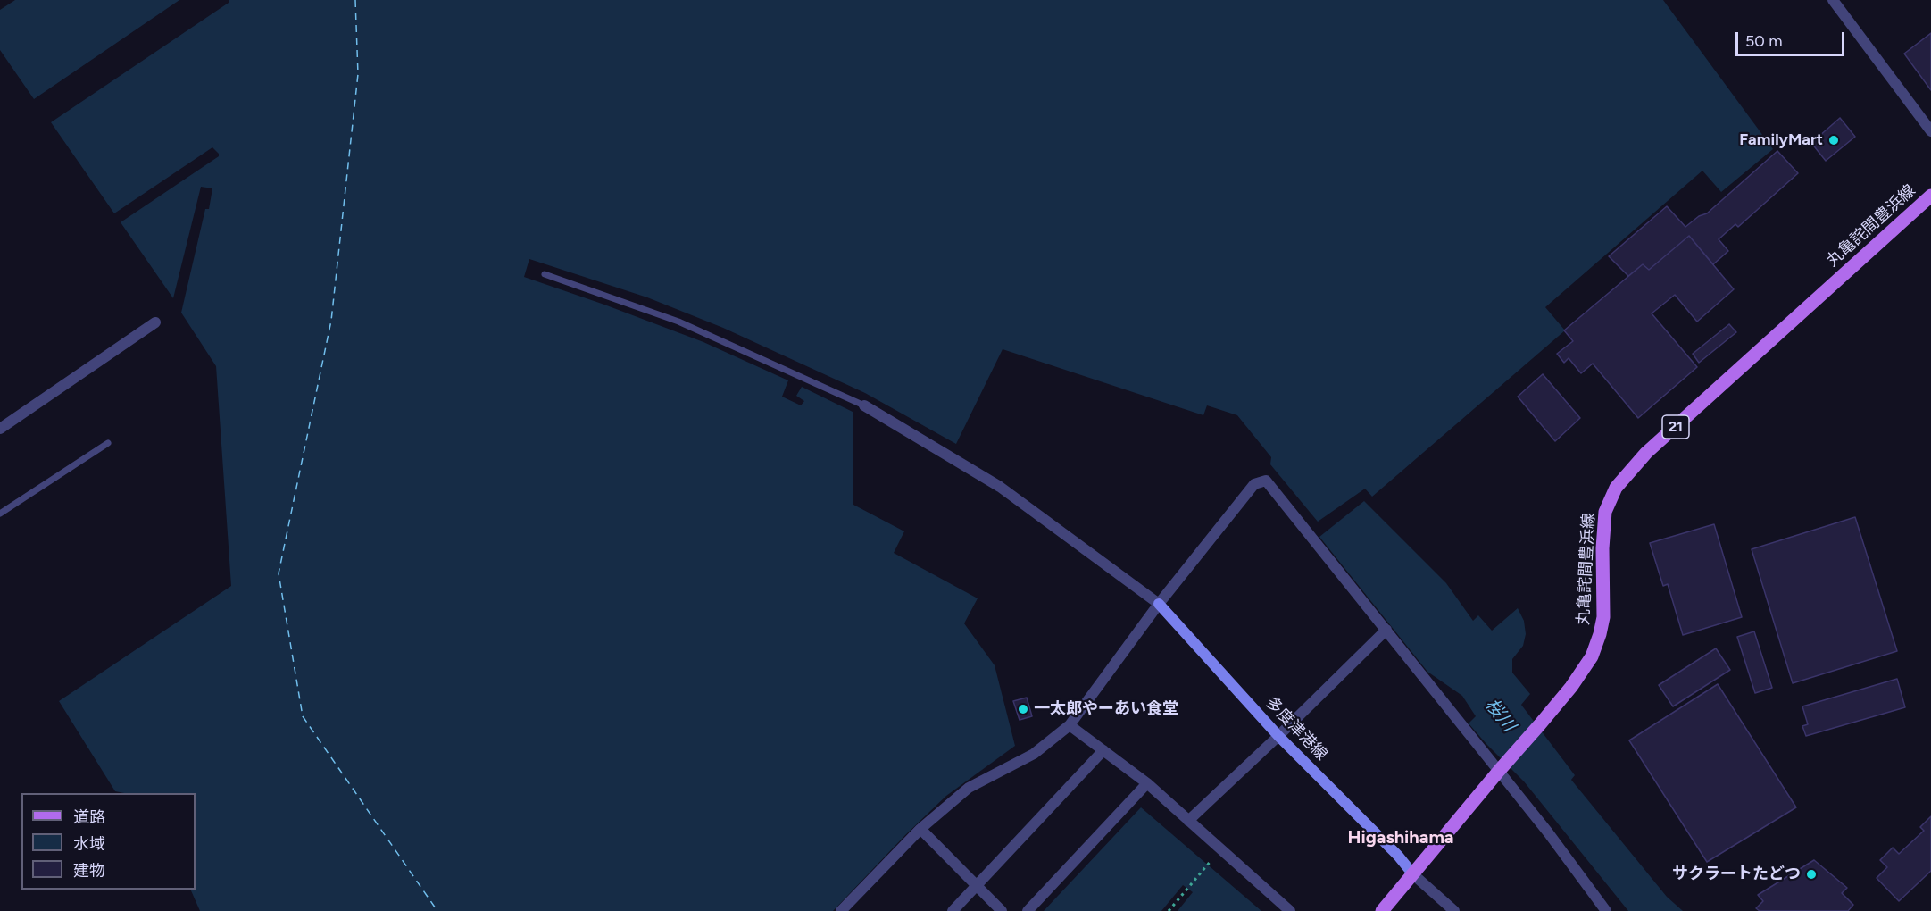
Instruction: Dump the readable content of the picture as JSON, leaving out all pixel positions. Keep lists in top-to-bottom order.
{
  "streets": {
    "main road": ["丸亀詫間豊浜線", "21", "多度津港線"]
  },
  "crossings": [
    ["丸亀詫間豊浜線", "多度津港線"]
  ],
  "districts": ["Higashihama"],
  "water": ["桜川"],
  "places": ["FamilyMart", "一太郎やーあい食堂", "サクラートたどつ"],
  "legend": ["道路", "水域", "建物"],
  "scale_bar": "50 m"
}
